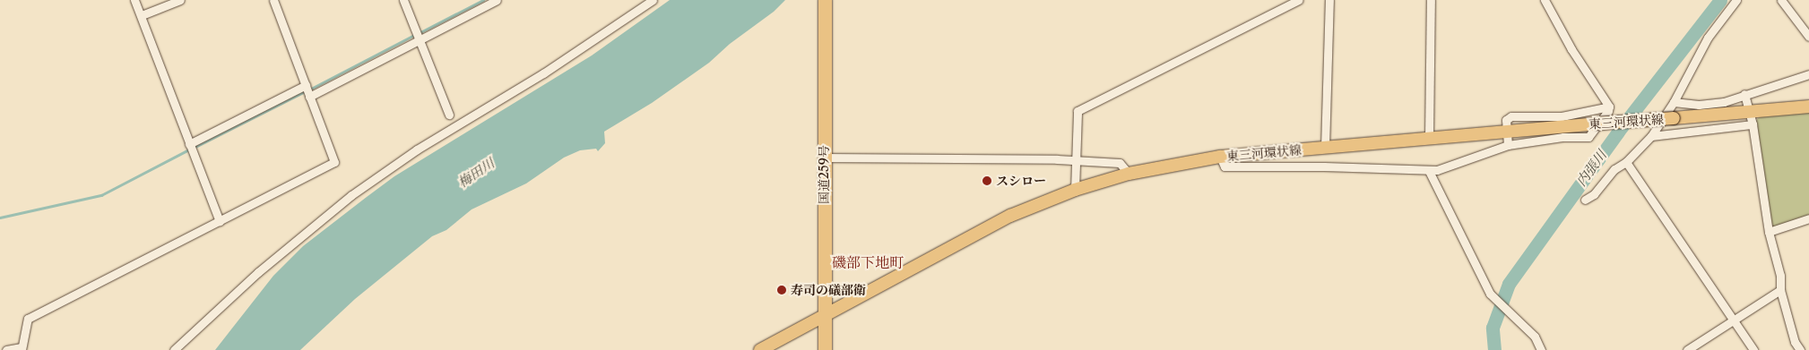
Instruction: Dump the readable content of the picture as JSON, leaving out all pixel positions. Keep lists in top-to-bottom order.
{
  "streets": {
    "highway": ["国道259号"],
    "main road": ["東三河環状線"]
  },
  "crossings": [
    ["東三河環状線", "国道259号"]
  ],
  "districts": ["磯部下地町"],
  "water": ["内張川", "梅田川"],
  "places": ["スシロー", "寿司の礒部衛"]
}
